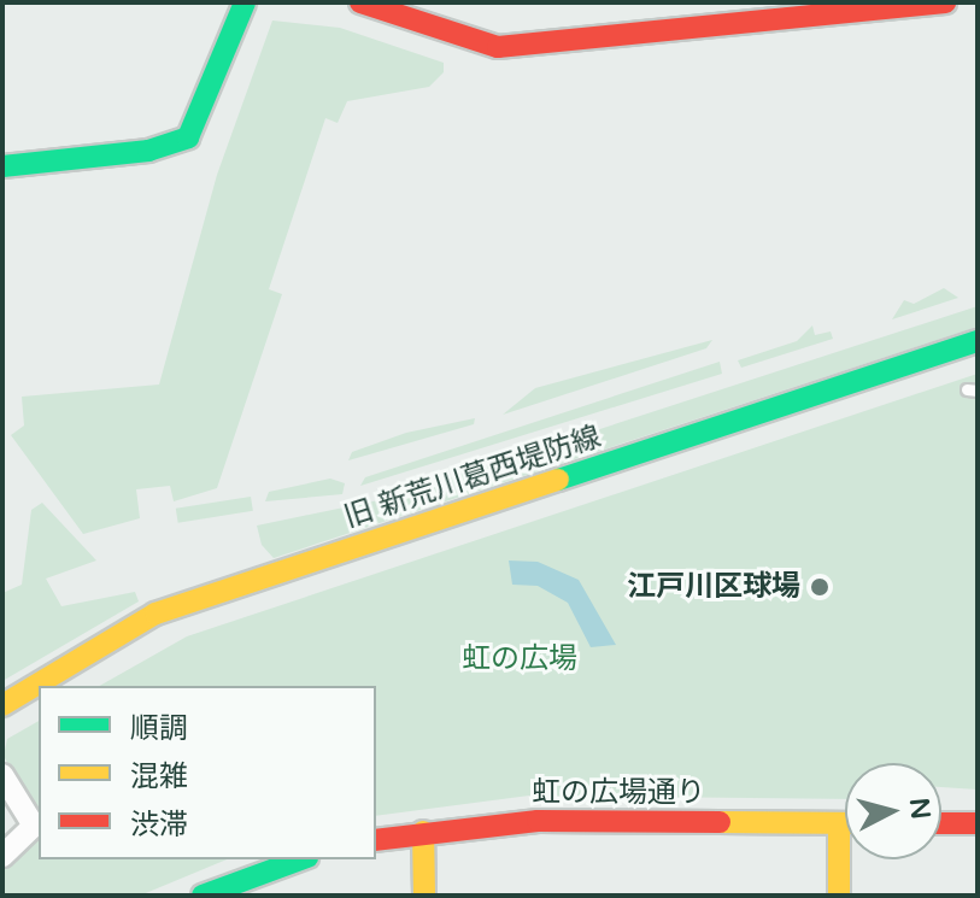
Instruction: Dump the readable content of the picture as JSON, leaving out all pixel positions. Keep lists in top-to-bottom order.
{
  "streets": {
    "street": ["旧 新荒川葛西堤防線", "虹の広場通り"]
  },
  "parks": ["虹の広場"],
  "places": ["江戸川区球場"],
  "legend": ["順調", "混雑", "渋滞"],
  "north": "right"
}
